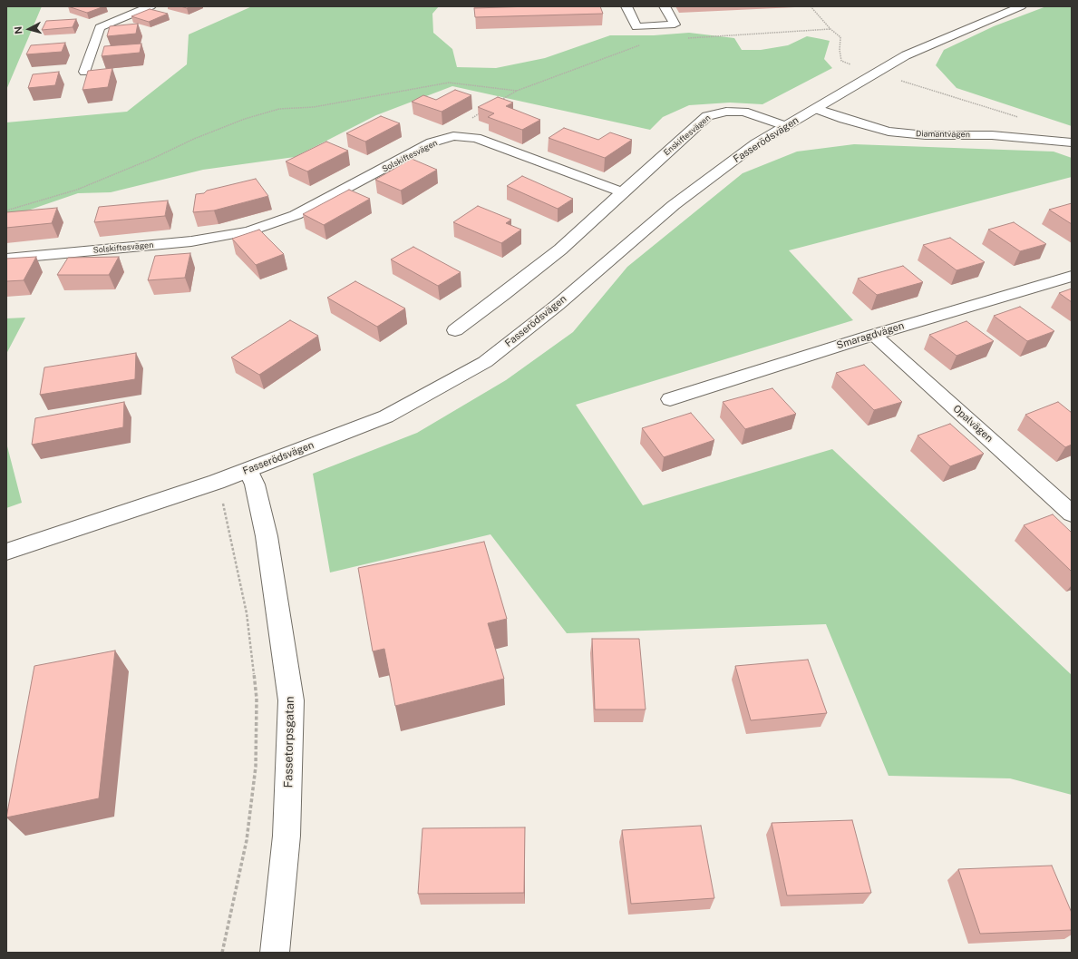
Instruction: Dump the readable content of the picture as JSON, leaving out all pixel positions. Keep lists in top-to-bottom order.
{
  "streets": {
    "street": [
      "Diamantvägen",
      "Enskiftesvägen",
      "Fasserödsvägen",
      "Solskiftesvägen",
      "Smaragdvägen",
      "Opalvägen",
      "Fassetorpsgatan"
    ]
  },
  "crossings": [
    ["Diamantvägen", "Fasserödsvägen"],
    ["Enskiftesvägen", "Fasserödsvägen"],
    ["Enskiftesvägen", "Solskiftesvägen"],
    ["Fasserödsvägen", "Fassetorpsgatan"],
    ["Smaragdvägen", "Opalvägen"]
  ],
  "north": "left"
}
